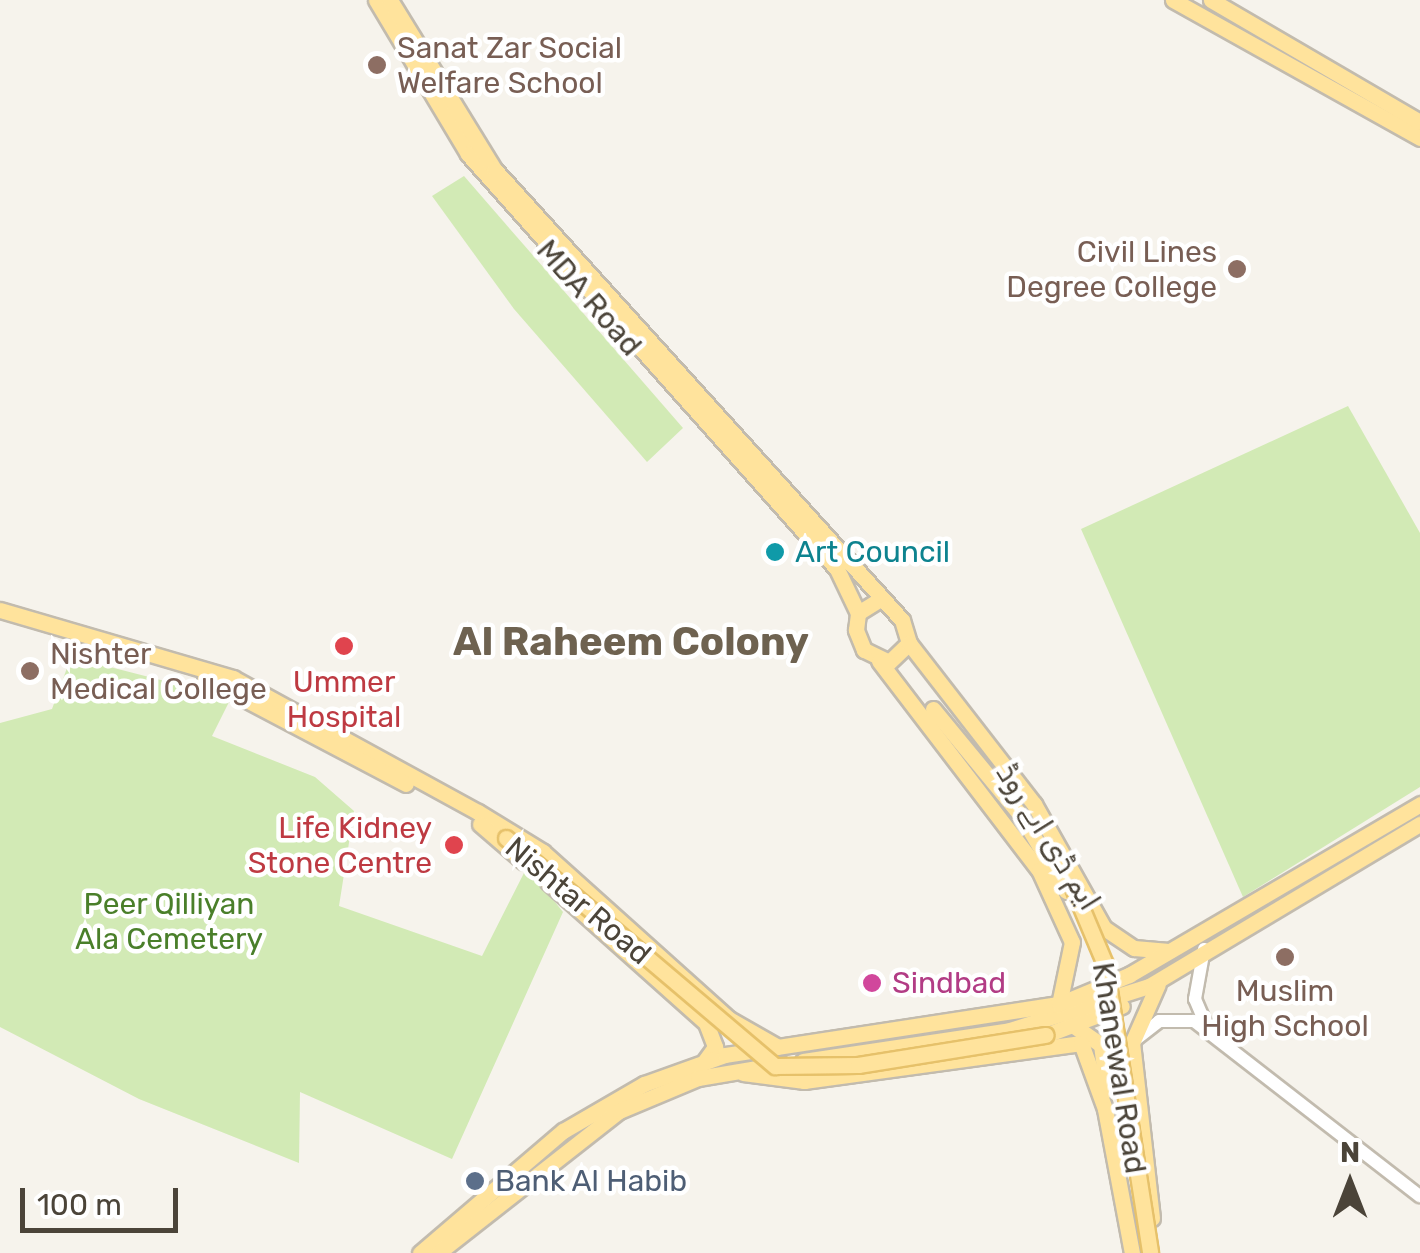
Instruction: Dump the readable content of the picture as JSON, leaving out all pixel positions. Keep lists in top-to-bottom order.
{
  "streets": {
    "main road": [
      "MDA Road",
      "ایم ڈی اے روڈ",
      "Nishtar Road",
      "Khanewal Road"
    ]
  },
  "crossings": [
    ["MDA Road", "ایم ڈی اے روڈ"],
    ["ایم ڈی اے روڈ", "Khanewal Road"]
  ],
  "districts": ["Al Raheem Colony"],
  "parks": ["Peer Qilliyan Ala Cemetery"],
  "places": [
    "Sanat Zar Social Welfare School",
    "Civil Lines Degree College",
    "Art Council",
    "Ummer Hospital",
    "Nishter Medical College",
    "Life Kidney Stone Centre",
    "Muslim High School",
    "Sindbad",
    "Bank Al Habib"
  ],
  "scale_bar": "100 m",
  "north": "top"
}
